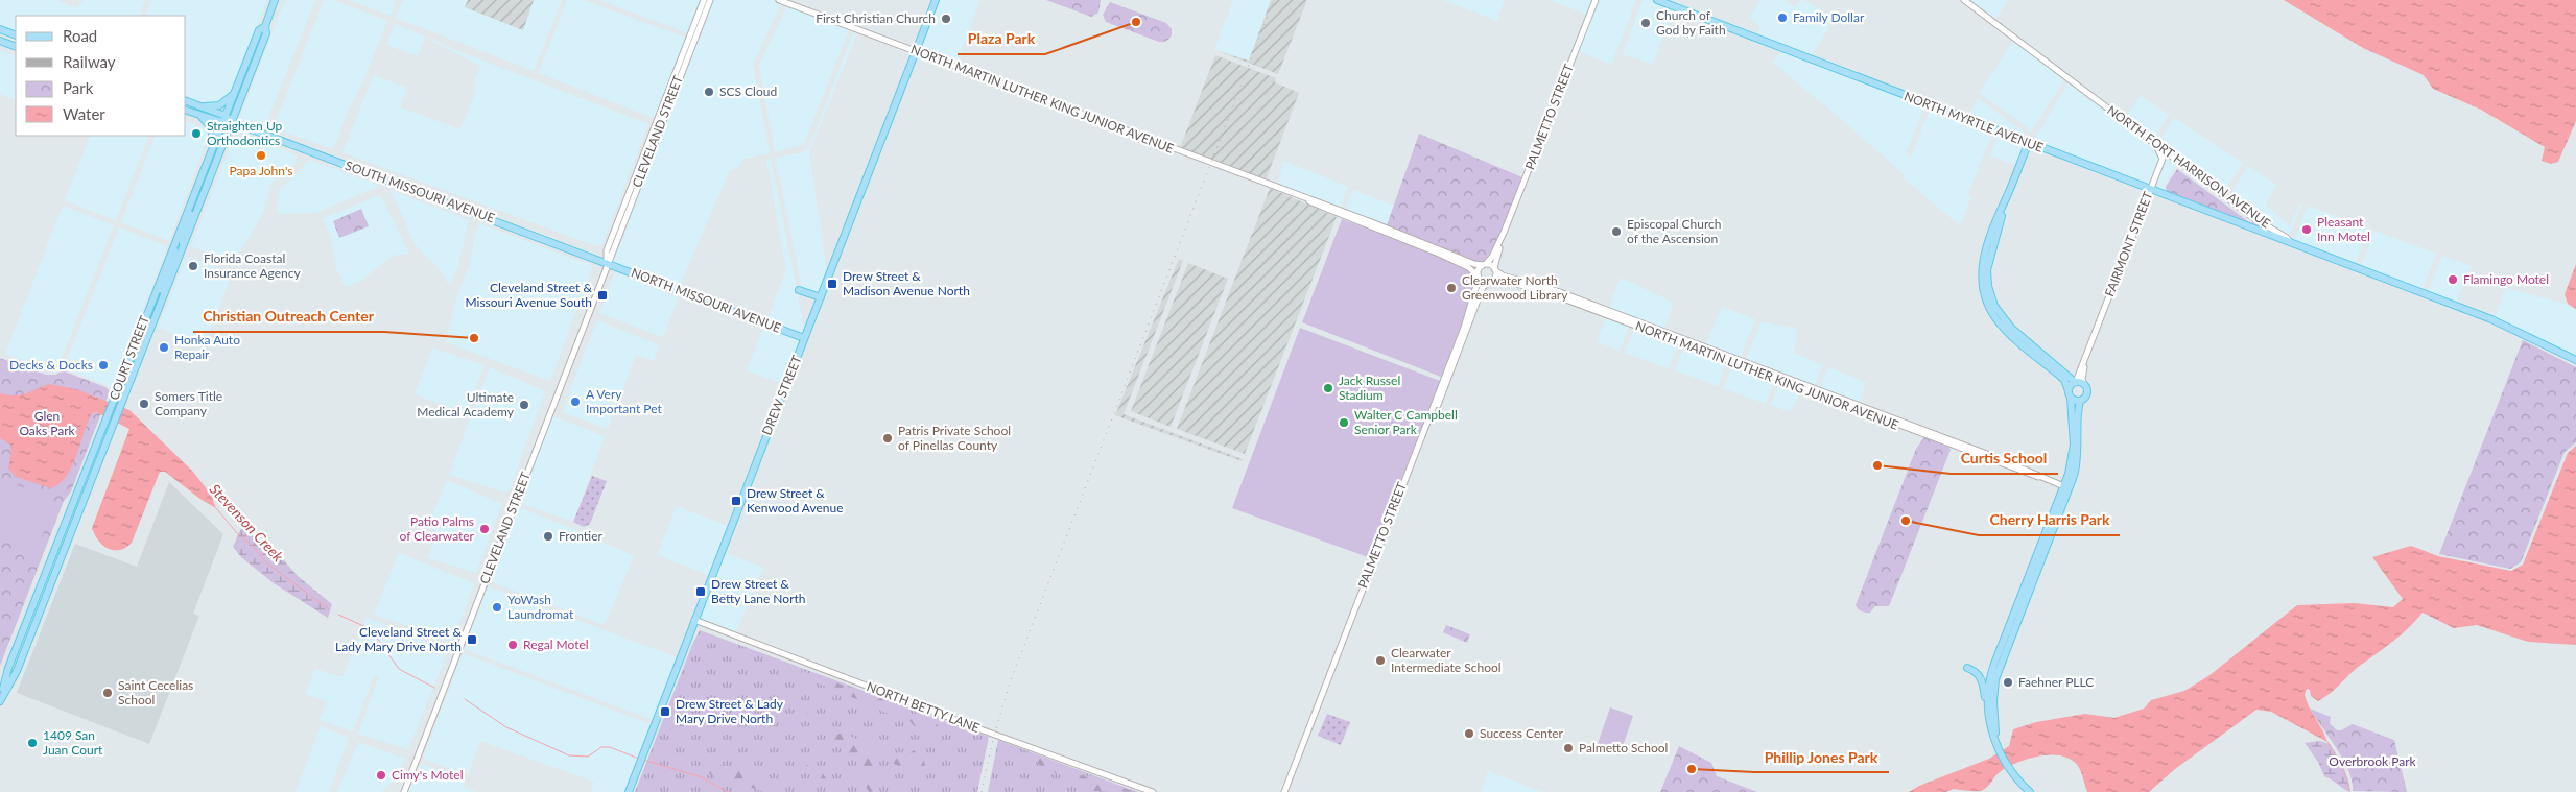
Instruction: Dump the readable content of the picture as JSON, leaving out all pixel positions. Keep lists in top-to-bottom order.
{
  "streets": {
    "main road": [
      "NORTH MYRTLE AVENUE",
      "NORTH FORT HARRISON AVENUE",
      "SOUTH MISSOURI AVENUE",
      "NORTH MISSOURI AVENUE",
      "COURT STREET",
      "DREW STREET"
    ],
    "street": [
      "NORTH MARTIN LUTHER KING JUNIOR AVENUE",
      "PALMETTO STREET",
      "CLEVELAND STREET",
      "FAIRMONT STREET",
      "NORTH BETTY LANE"
    ]
  },
  "crossings": [
    ["NORTH MARTIN LUTHER KING JUNIOR AVENUE", "PALMETTO STREET"],
    ["NORTH MARTIN LUTHER KING JUNIOR AVENUE", "DREW STREET"],
    ["NORTH MYRTLE AVENUE", "NORTH FORT HARRISON AVENUE"],
    ["NORTH MYRTLE AVENUE", "FAIRMONT STREET"],
    ["CLEVELAND STREET", "SOUTH MISSOURI AVENUE"],
    ["CLEVELAND STREET", "NORTH MISSOURI AVENUE"],
    ["NORTH FORT HARRISON AVENUE", "FAIRMONT STREET"],
    ["SOUTH MISSOURI AVENUE", "NORTH MISSOURI AVENUE"],
    ["SOUTH MISSOURI AVENUE", "COURT STREET"],
    ["NORTH MISSOURI AVENUE", "DREW STREET"],
    ["DREW STREET", "NORTH BETTY LANE"]
  ],
  "water": ["Stevenson Creek"],
  "parks": ["Glen Oaks Park", "Overbrook Park"],
  "places": {
    "other": [
      "Family Dollar",
      "First Christian Church",
      "Plaza Park",
      "Church of God by Faith",
      "SCS Cloud",
      "Straighten Up Orthodontics",
      "Papa John's",
      "Pleasant Inn Motel",
      "Episcopal Church of the Ascension",
      "Florida Coastal Insurance Agency",
      "Flamingo Motel",
      "Clearwater North Greenwood Library",
      "Christian Outreach Center",
      "Honka Auto Repair",
      "Decks & Docks",
      "Jack Russel Stadium",
      "A Very Important Pet",
      "Somers Title Company",
      "Ultimate Medical Academy",
      "Walter C Campbell Senior Park",
      "Patris Private School of Pinellas County",
      "Curtis School",
      "Cherry Harris Park",
      "Patio Palms of Clearwater",
      "Frontier",
      "YoWash Laundromat",
      "Regal Motel",
      "Clearwater Intermediate School",
      "Faehner PLLC",
      "Saint Cecelias School",
      "Success Center",
      "1409 San Juan Court",
      "Palmetto School",
      "Phillip Jones Park",
      "Cimy's Motel"
    ],
    "transit": [
      "Drew Street & Madison Avenue North",
      "Cleveland Street & Missouri Avenue South",
      "Drew Street & Kenwood Avenue",
      "Drew Street & Betty Lane North",
      "Cleveland Street & Lady Mary Drive North",
      "Drew Street & Lady Mary Drive North"
    ]
  },
  "legend": [
    "Road",
    "Railway",
    "Park",
    "Water"
  ]
}
